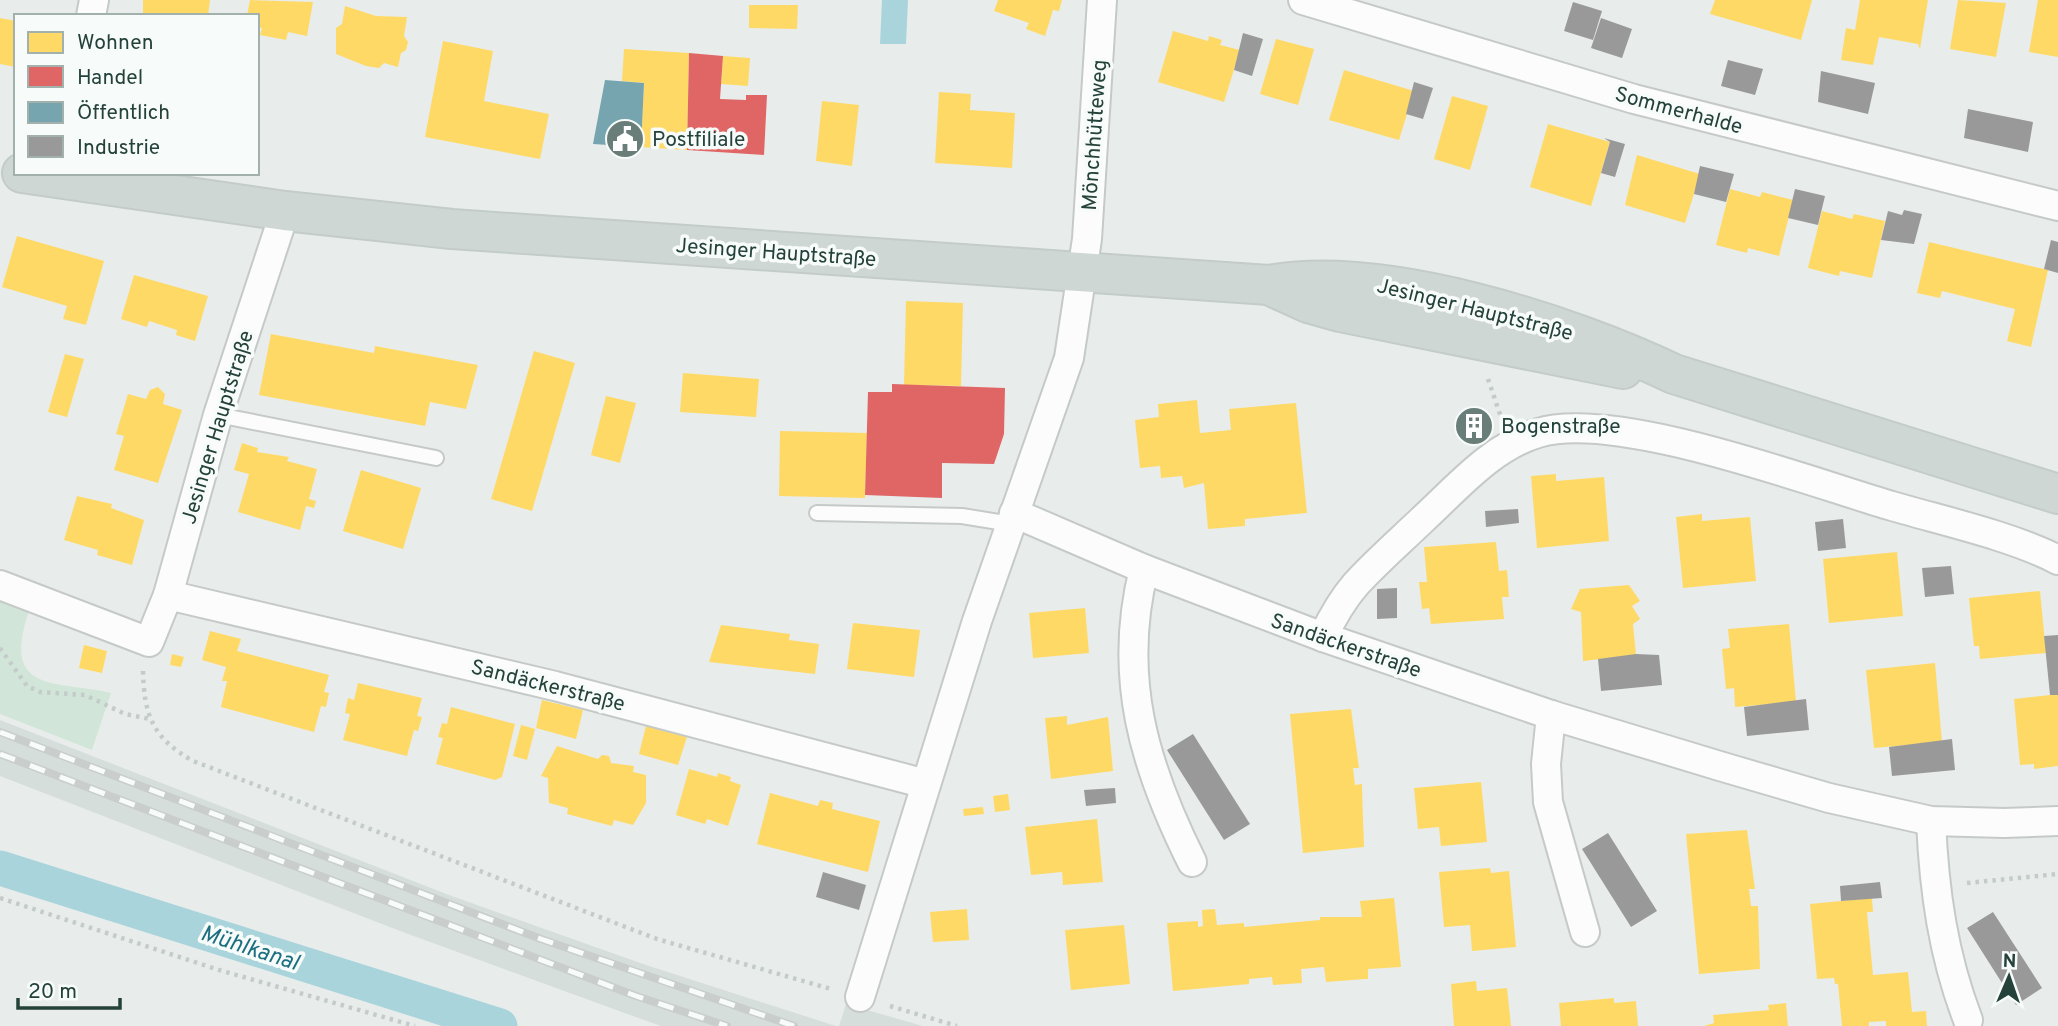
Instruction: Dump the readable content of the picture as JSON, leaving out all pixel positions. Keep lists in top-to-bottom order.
{
  "streets": {
    "main road": ["Jesinger Hauptstraße"],
    "street": ["Sommerhalde", "Mönchhütteweg", "Sandäckerstraße"]
  },
  "crossings": [
    ["Mönchhütteweg", "Jesinger Hauptstraße"],
    ["Jesinger Hauptstraße", "Sandäckerstraße"]
  ],
  "water": ["Mühlkanal"],
  "places": {
    "public building": ["Postfiliale"],
    "building": ["Bogenstraße"]
  },
  "legend": [
    "Wohnen",
    "Handel",
    "Öffentlich",
    "Industrie"
  ],
  "scale_bar": "20 m",
  "north": "top"
}
